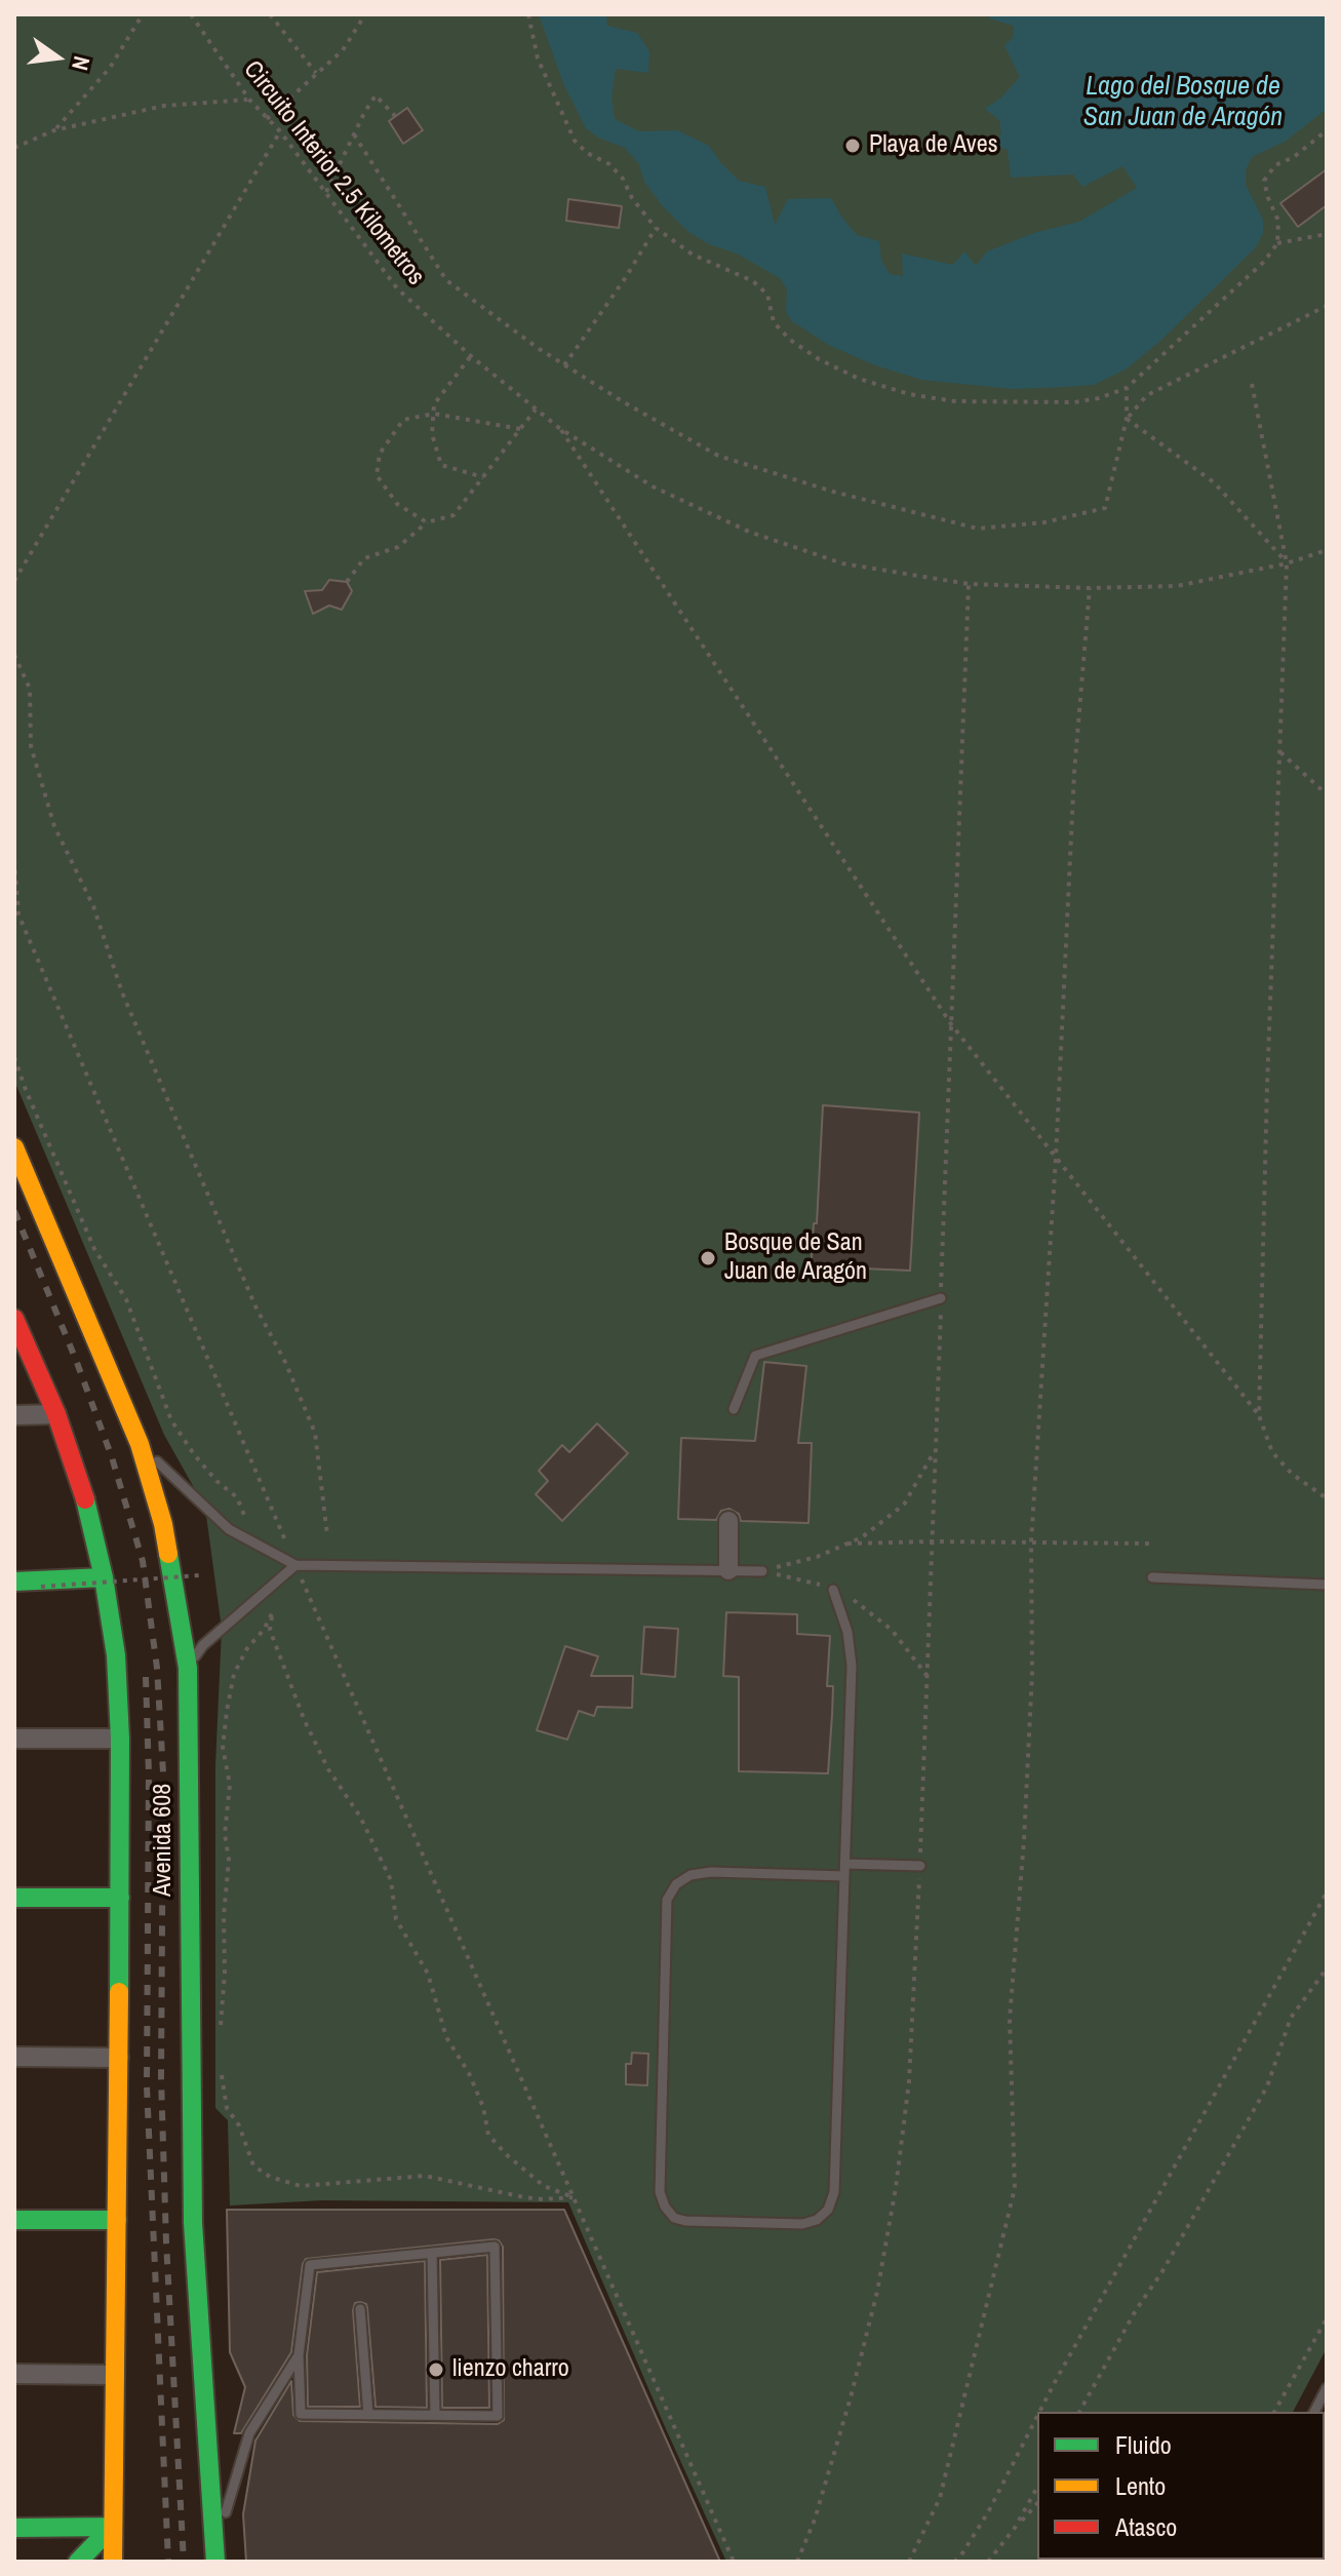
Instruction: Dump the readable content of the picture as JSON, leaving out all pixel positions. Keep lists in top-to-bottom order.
{
  "streets": {
    "main road": ["Avenida 608"],
    "path": ["Circuito Interior 2.5 Kilometros"]
  },
  "water": ["Lago del Bosque de San Juan de Aragón"],
  "places": ["Playa de Aves", "Bosque de San Juan de Aragón", "lienzo charro"],
  "legend": ["Fluido", "Lento", "Atasco"],
  "north": "right"
}
